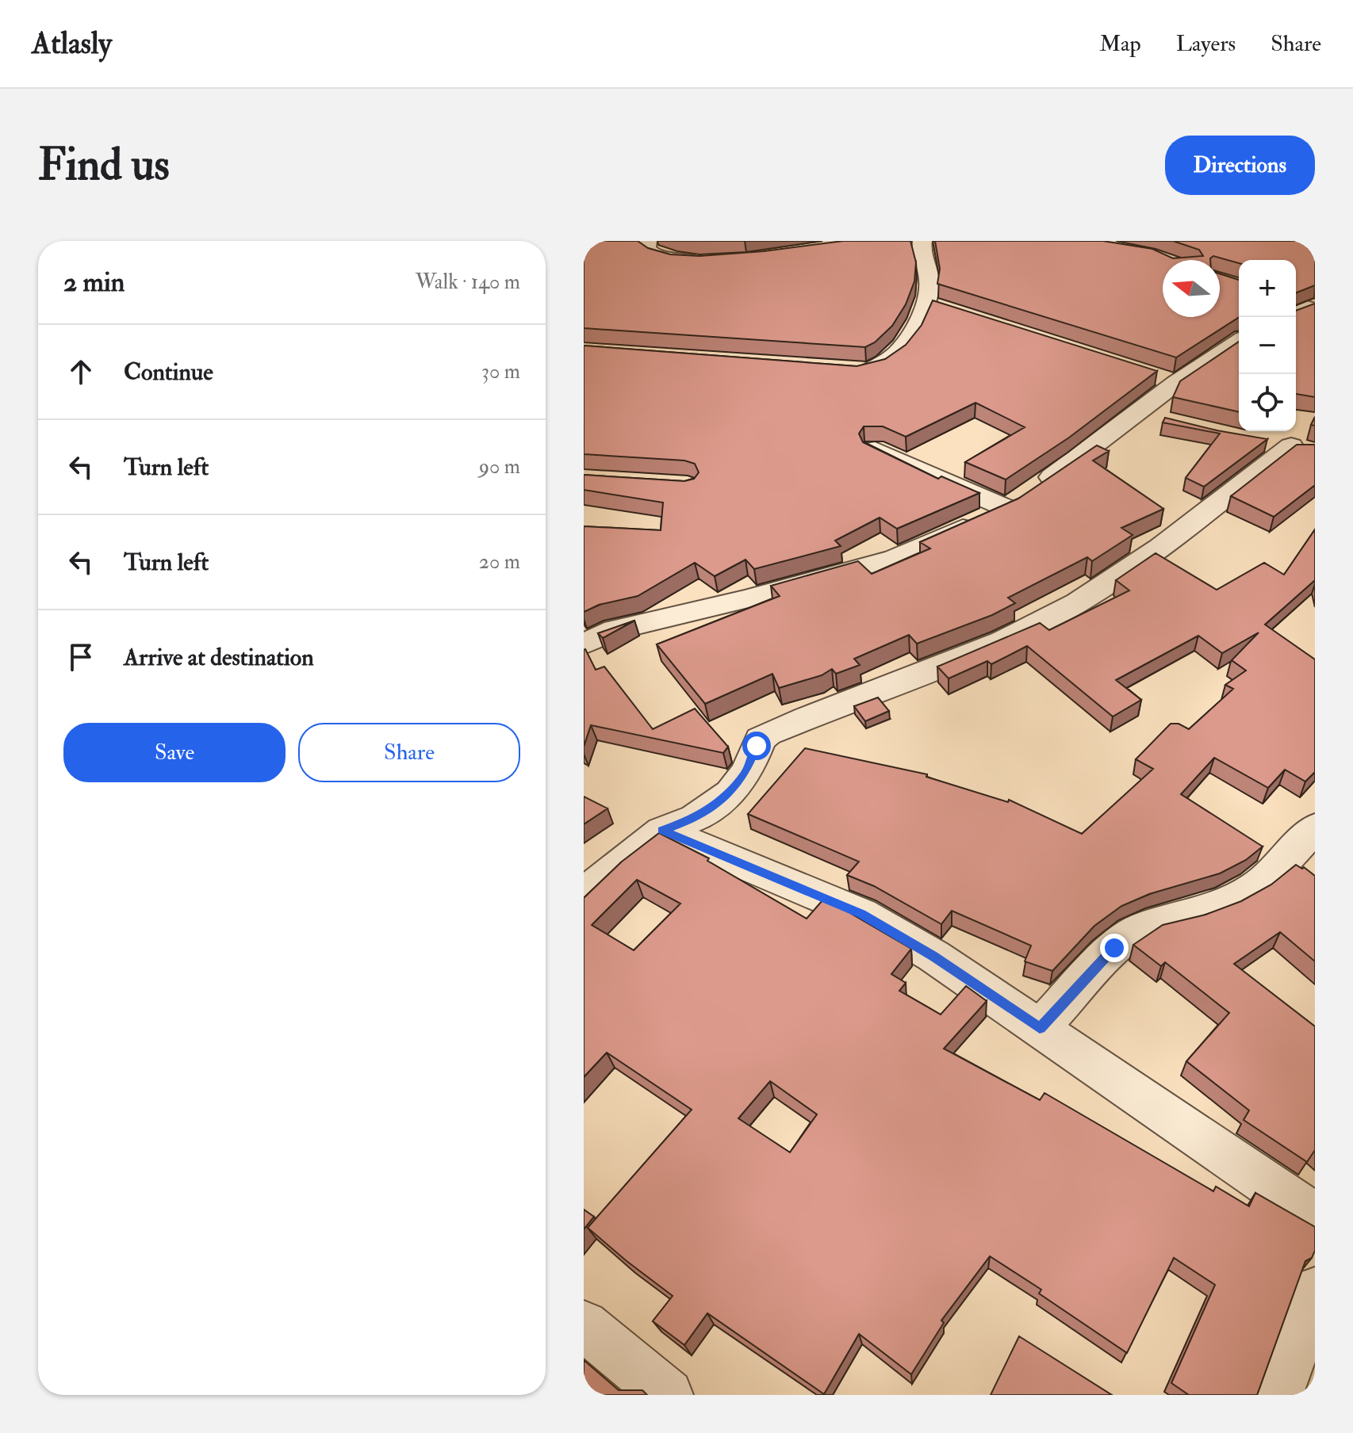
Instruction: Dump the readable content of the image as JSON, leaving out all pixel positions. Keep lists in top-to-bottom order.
{
  "north": "left",
  "page": {
    "header": "Atlasly",
    "nav": ["Map", "Layers", "Share"],
    "buttons": [
      "Directions",
      ["Save", "Share"]
    ],
    "title": "Find us",
    "heading": ["2 min", "Walk · 140 m"],
    "map_buttons": ["+", "−"],
    "list": [
      ["Continue", "30 m"],
      ["Turn left", "90 m"],
      ["Turn left", "20 m"],
      "Arrive at destination"
    ]
  }
}
